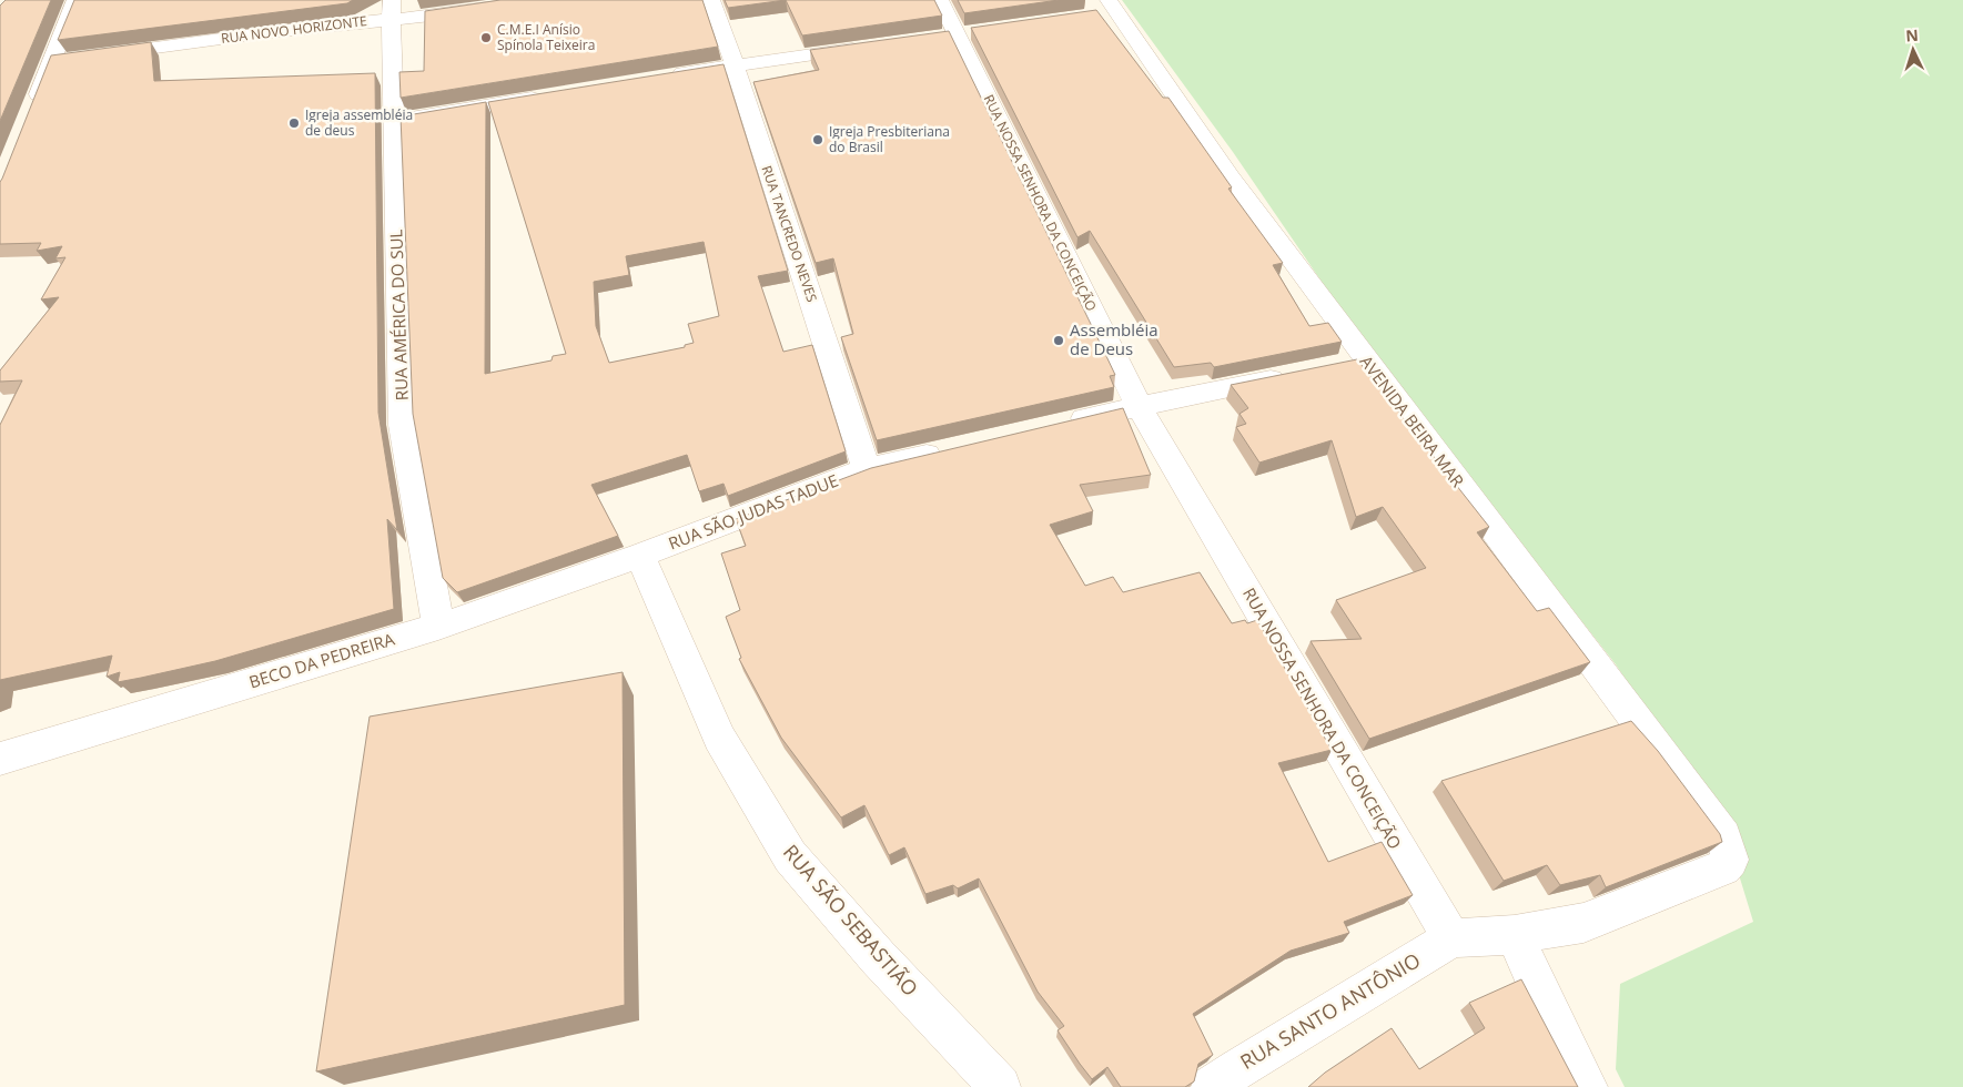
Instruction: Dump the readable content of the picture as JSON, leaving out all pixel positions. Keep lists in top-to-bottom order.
{
  "streets": {
    "street": [
      "RUA NOVO HORIZONTE",
      "RUA NOSSA SENHORA DA CONCEIÇÃO",
      "RUA TANCREDO NEVES",
      "RUA AMÉRICA DO SUL",
      "AVENIDA BEIRA MAR",
      "RUA SÃO JUDAS TADUE",
      "BECO DA PEDREIRA",
      "RUA SÃO SEBASTIÃO",
      "RUA SANTO ANTÔNIO"
    ]
  },
  "crossings": [
    ["RUA NOVO HORIZONTE", "RUA AMÉRICA DO SUL"],
    ["RUA NOSSA SENHORA DA CONCEIÇÃO", "RUA SANTO ANTÔNIO"],
    ["RUA TANCREDO NEVES", "RUA SÃO JUDAS TADUE"],
    ["RUA AMÉRICA DO SUL", "BECO DA PEDREIRA"],
    ["RUA SÃO JUDAS TADUE", "BECO DA PEDREIRA"],
    ["RUA SÃO JUDAS TADUE", "RUA SÃO SEBASTIÃO"],
    ["BECO DA PEDREIRA", "RUA SÃO SEBASTIÃO"]
  ],
  "places": [
    "C.M.E.I Anísio Spínola Teixeira",
    "Igreja assembléia de deus",
    "Igreja Presbiteriana do Brasil",
    "Assembléia de Deus"
  ],
  "north": "top"
}
